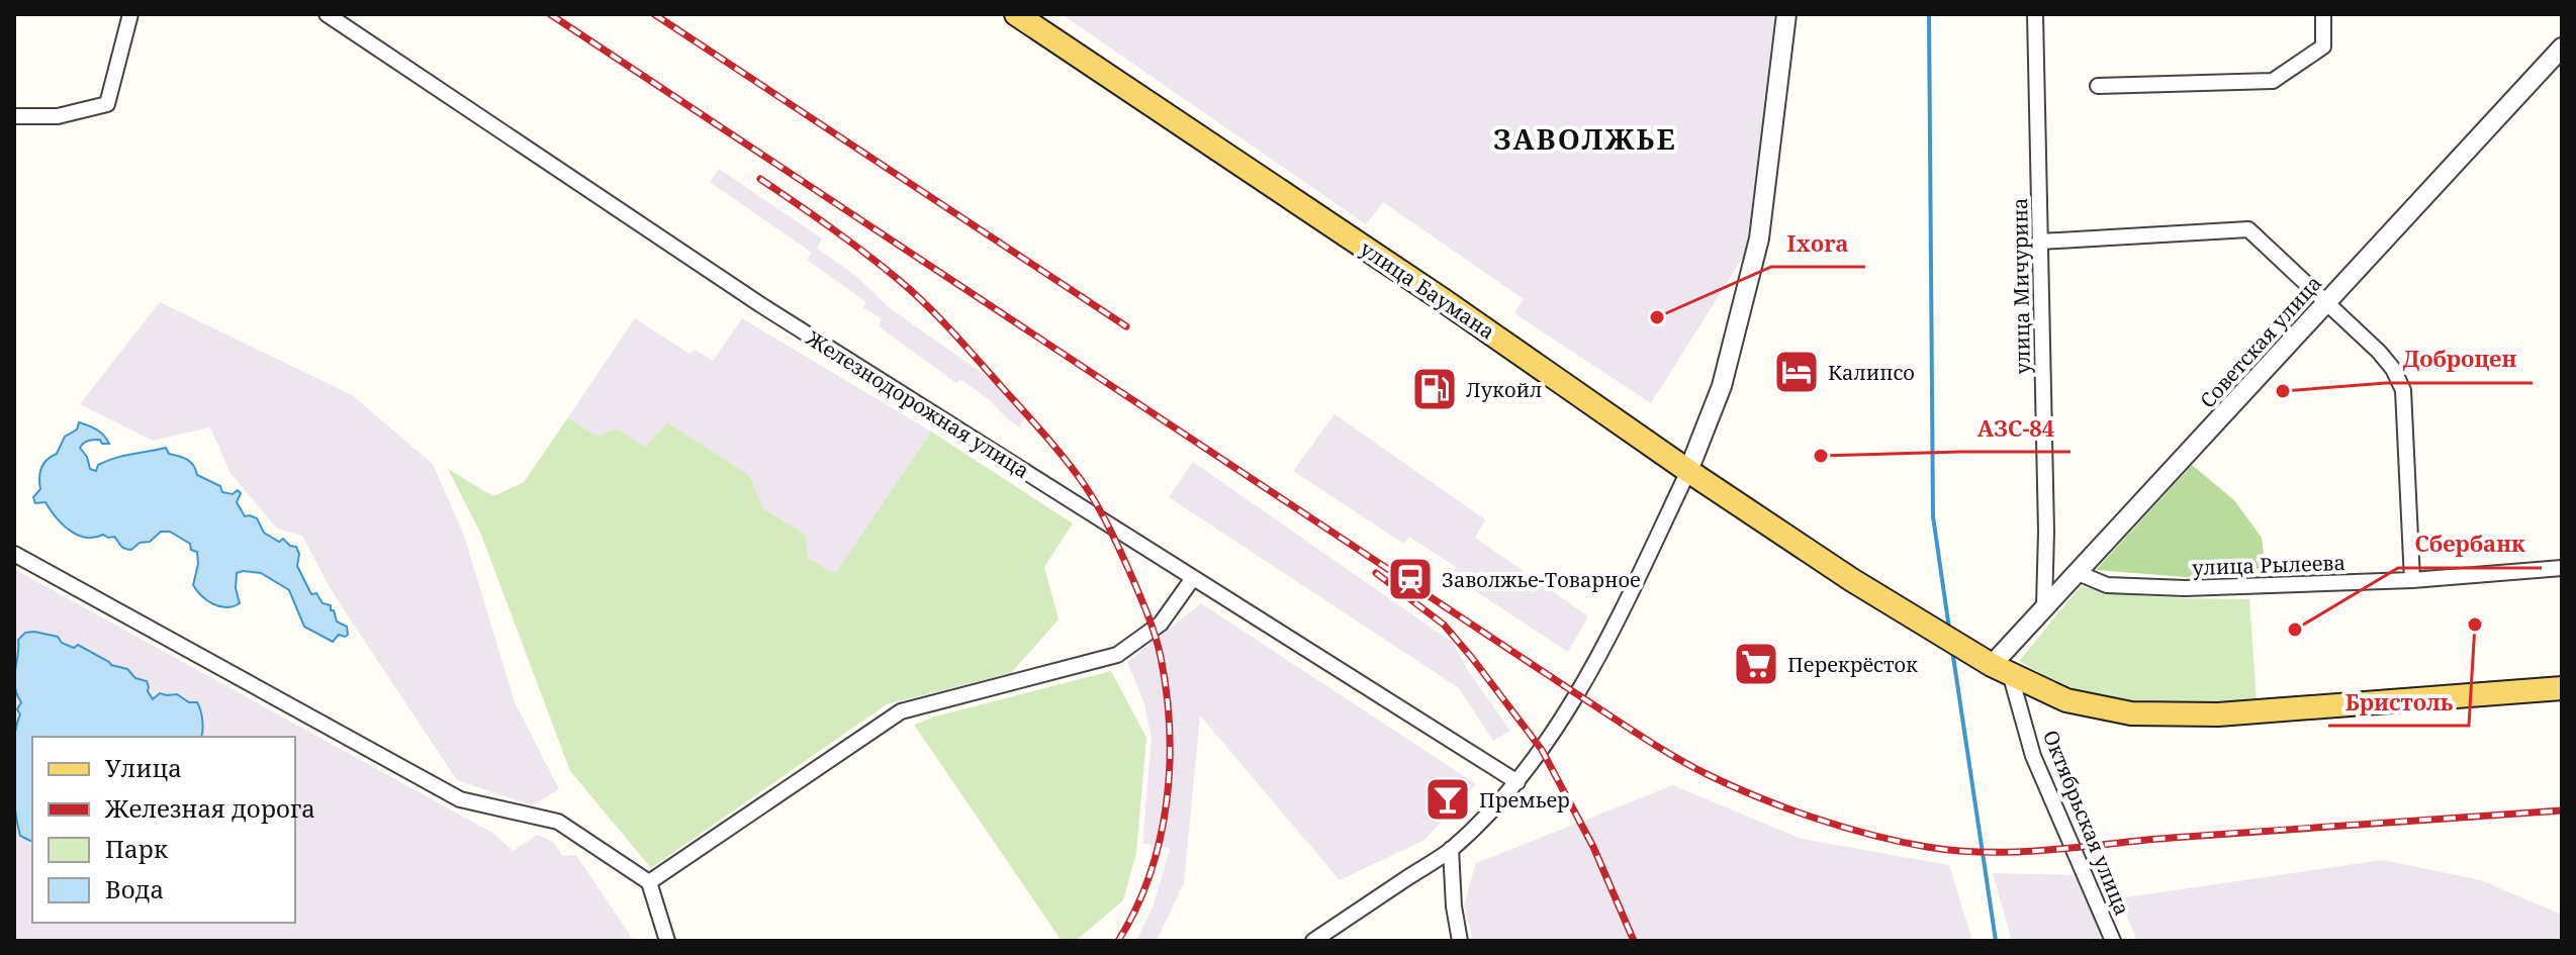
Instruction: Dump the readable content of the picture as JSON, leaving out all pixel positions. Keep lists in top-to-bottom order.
{
  "streets": {
    "main road": ["улица Баумана"],
    "street": [
      "улица Мичурина",
      "Советская улица",
      "Железнодорожная улица",
      "улица Рылеева",
      "Октябрьская улица"
    ]
  },
  "crossings": [
    ["улица Мичурина", "Советская улица"],
    ["улица Баумана", "Советская улица"],
    ["улица Баумана", "Октябрьская улица"],
    ["Советская улица", "улица Рылеева"],
    ["Советская улица", "Октябрьская улица"]
  ],
  "districts": ["ЗАВОЛЖЬЕ"],
  "places": {
    "other": [
      "Ixora",
      "Доброцен",
      "АЗС-84",
      "Бристоль",
      "Сбербанк"
    ],
    "hotel": ["Калипсо"],
    "fuel station": ["Лукойл"],
    "station": ["Заволжье-Товарное"],
    "supermarket": ["Перекрёсток"],
    "bar": ["Премьер"]
  },
  "legend": [
    "Улица",
    "Железная дорога",
    "Парк",
    "Вода"
  ]
}
